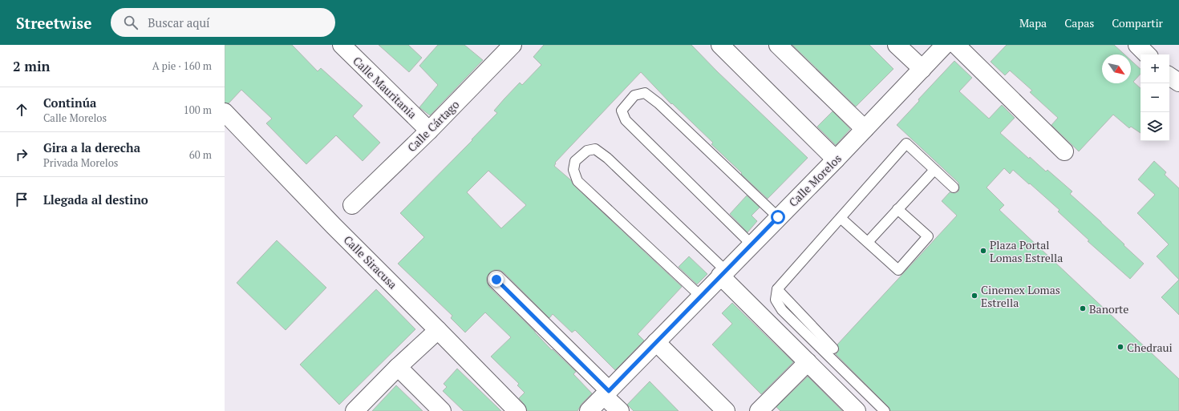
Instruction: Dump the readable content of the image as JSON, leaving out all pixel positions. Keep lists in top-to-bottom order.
{
  "streets": {
    "street": [
      "Calle Mauritania",
      "Calle Cártago",
      "Calle Morelos",
      "Calle Siracusa"
    ]
  },
  "crossings": [
    ["Calle Mauritania", "Calle Cártago"]
  ],
  "places": [
    "Plaza Portal Lomas Estrella",
    "Cinemex Lomas Estrella",
    "Banorte",
    "Chedraui"
  ],
  "north": "bottom right",
  "page": {
    "header": "Streetwise",
    "search": "Buscar aquí",
    "nav": ["Mapa", "Capas", "Compartir"],
    "heading": ["2 min", "A pie · 160 m"],
    "map_buttons": ["+", "−"],
    "list": [
      ["Continúa", "Calle Morelos", "100 m"],
      ["Gira a la derecha", "Privada Morelos", "60 m"],
      "Llegada al destino"
    ]
  }
}
